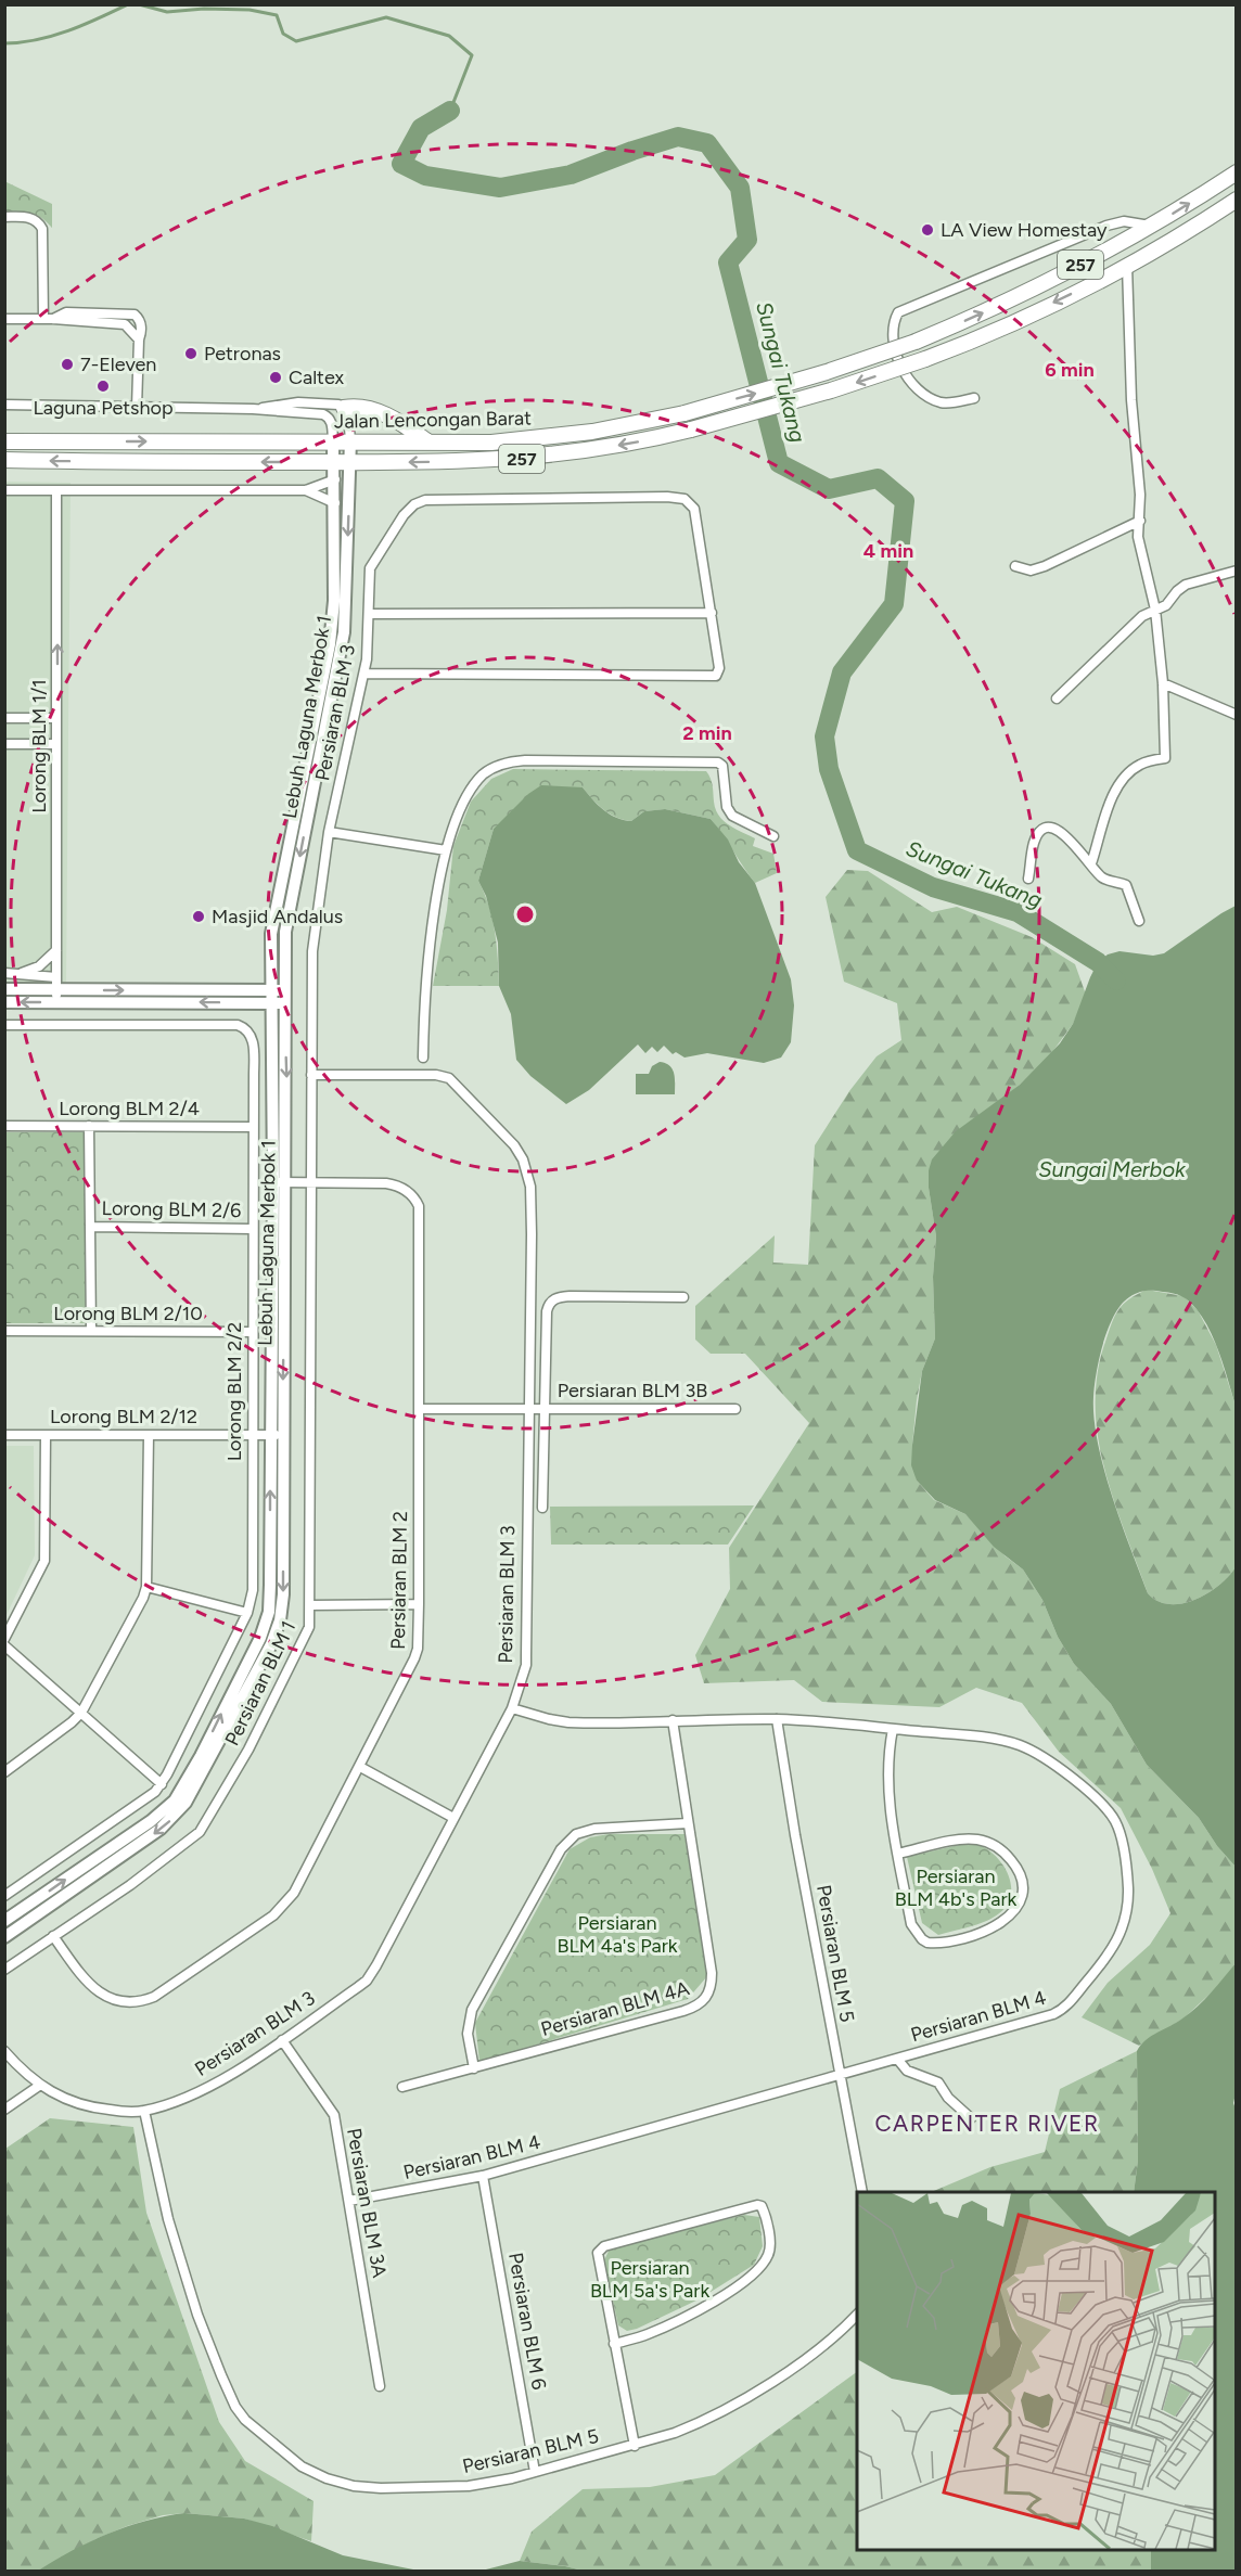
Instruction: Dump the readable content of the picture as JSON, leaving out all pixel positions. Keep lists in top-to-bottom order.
{
  "streets": {
    "highway": ["257", "Jalan Lencongan Barat"],
    "street": [
      "Persiaran BLM 3",
      "Lebuh Laguna Merbok 1",
      "Lorong BLM 1/1",
      "Lorong BLM 2/4",
      "Lorong BLM 2/6",
      "Lorong BLM 2/10",
      "Persiaran BLM 3B",
      "Lorong BLM 2/2",
      "Lorong BLM 2/12",
      "Persiaran BLM 2",
      "Persiaran BLM 1",
      "Persiaran BLM 5",
      "Persiaran BLM 4A",
      "Persiaran BLM 4",
      "Persiaran BLM 3A",
      "Persiaran BLM 6"
    ]
  },
  "crossings": [
    ["Jalan Lencongan Barat", "Lebuh Laguna Merbok 1"],
    ["Persiaran BLM 3", "Persiaran BLM 3B"],
    ["Persiaran BLM 3", "Persiaran BLM 2"],
    ["Persiaran BLM 3", "Persiaran BLM 1"],
    ["Persiaran BLM 3", "Persiaran BLM 5"],
    ["Persiaran BLM 3", "Persiaran BLM 4"],
    ["Persiaran BLM 3", "Persiaran BLM 3A"],
    ["Lebuh Laguna Merbok 1", "Lorong BLM 2/12"],
    ["Lebuh Laguna Merbok 1", "Persiaran BLM 2"],
    ["Lorong BLM 2/4", "Lorong BLM 2/2"],
    ["Lorong BLM 2/6", "Lorong BLM 2/2"],
    ["Lorong BLM 2/10", "Lorong BLM 2/2"],
    ["Persiaran BLM 3B", "Persiaran BLM 2"],
    ["Lorong BLM 2/2", "Lorong BLM 2/12"],
    ["Persiaran BLM 2", "Persiaran BLM 1"],
    ["Persiaran BLM 5", "Persiaran BLM 4"],
    ["Persiaran BLM 5", "Persiaran BLM 6"],
    ["Persiaran BLM 4A", "Persiaran BLM 4"],
    ["Persiaran BLM 4", "Persiaran BLM 3A"],
    ["Persiaran BLM 4", "Persiaran BLM 6"]
  ],
  "one_way": ["Lorong BLM 1/1"],
  "districts": ["CARPENTER RIVER"],
  "water": ["Sungai Tukang", "Sungai Merbok"],
  "parks": ["Persiaran BLM 4b's Park", "Persiaran BLM 4a's Park", "Persiaran BLM 5a's Park"],
  "places": [
    "LA View Homestay",
    "Petronas",
    "7-Eleven",
    "Caltex",
    "Laguna Petshop",
    "Masjid Andalus"
  ],
  "rings": ["6 min", "4 min", "2 min"]
}
